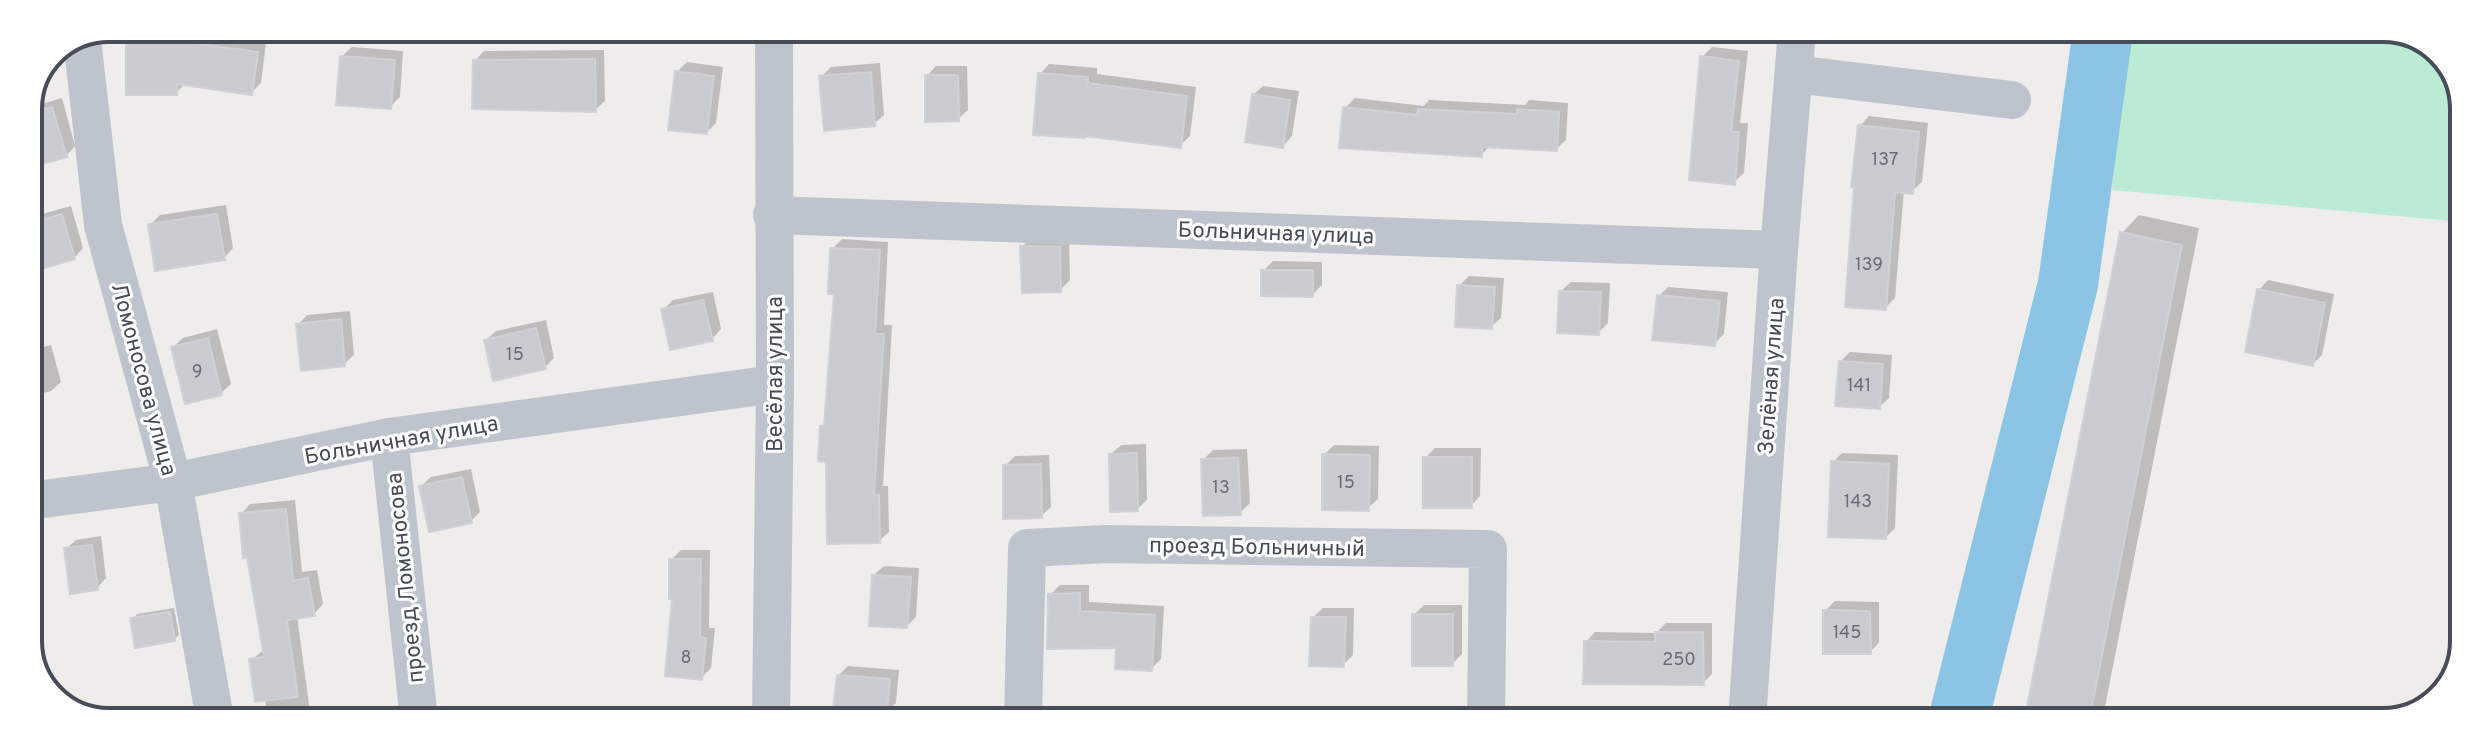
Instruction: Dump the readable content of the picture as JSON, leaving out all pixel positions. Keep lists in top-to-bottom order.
{
  "streets": {
    "street": [
      "Больничная улица",
      "Весёлая улица",
      "Зелёная улица",
      "Ломоносова улица",
      "проезд Больничный",
      "проезд Ломоносова"
    ]
  },
  "crossings": [
    ["Больничная улица", "Весёлая улица"],
    ["Больничная улица", "Зелёная улица"],
    ["Больничная улица", "Ломоносова улица"],
    ["Больничная улица", "проезд Ломоносова"]
  ],
  "house_numbers": [
    "137",
    "139",
    "15",
    "9",
    "141",
    "15",
    "13",
    "143",
    "145",
    "8",
    "250"
  ]
}
